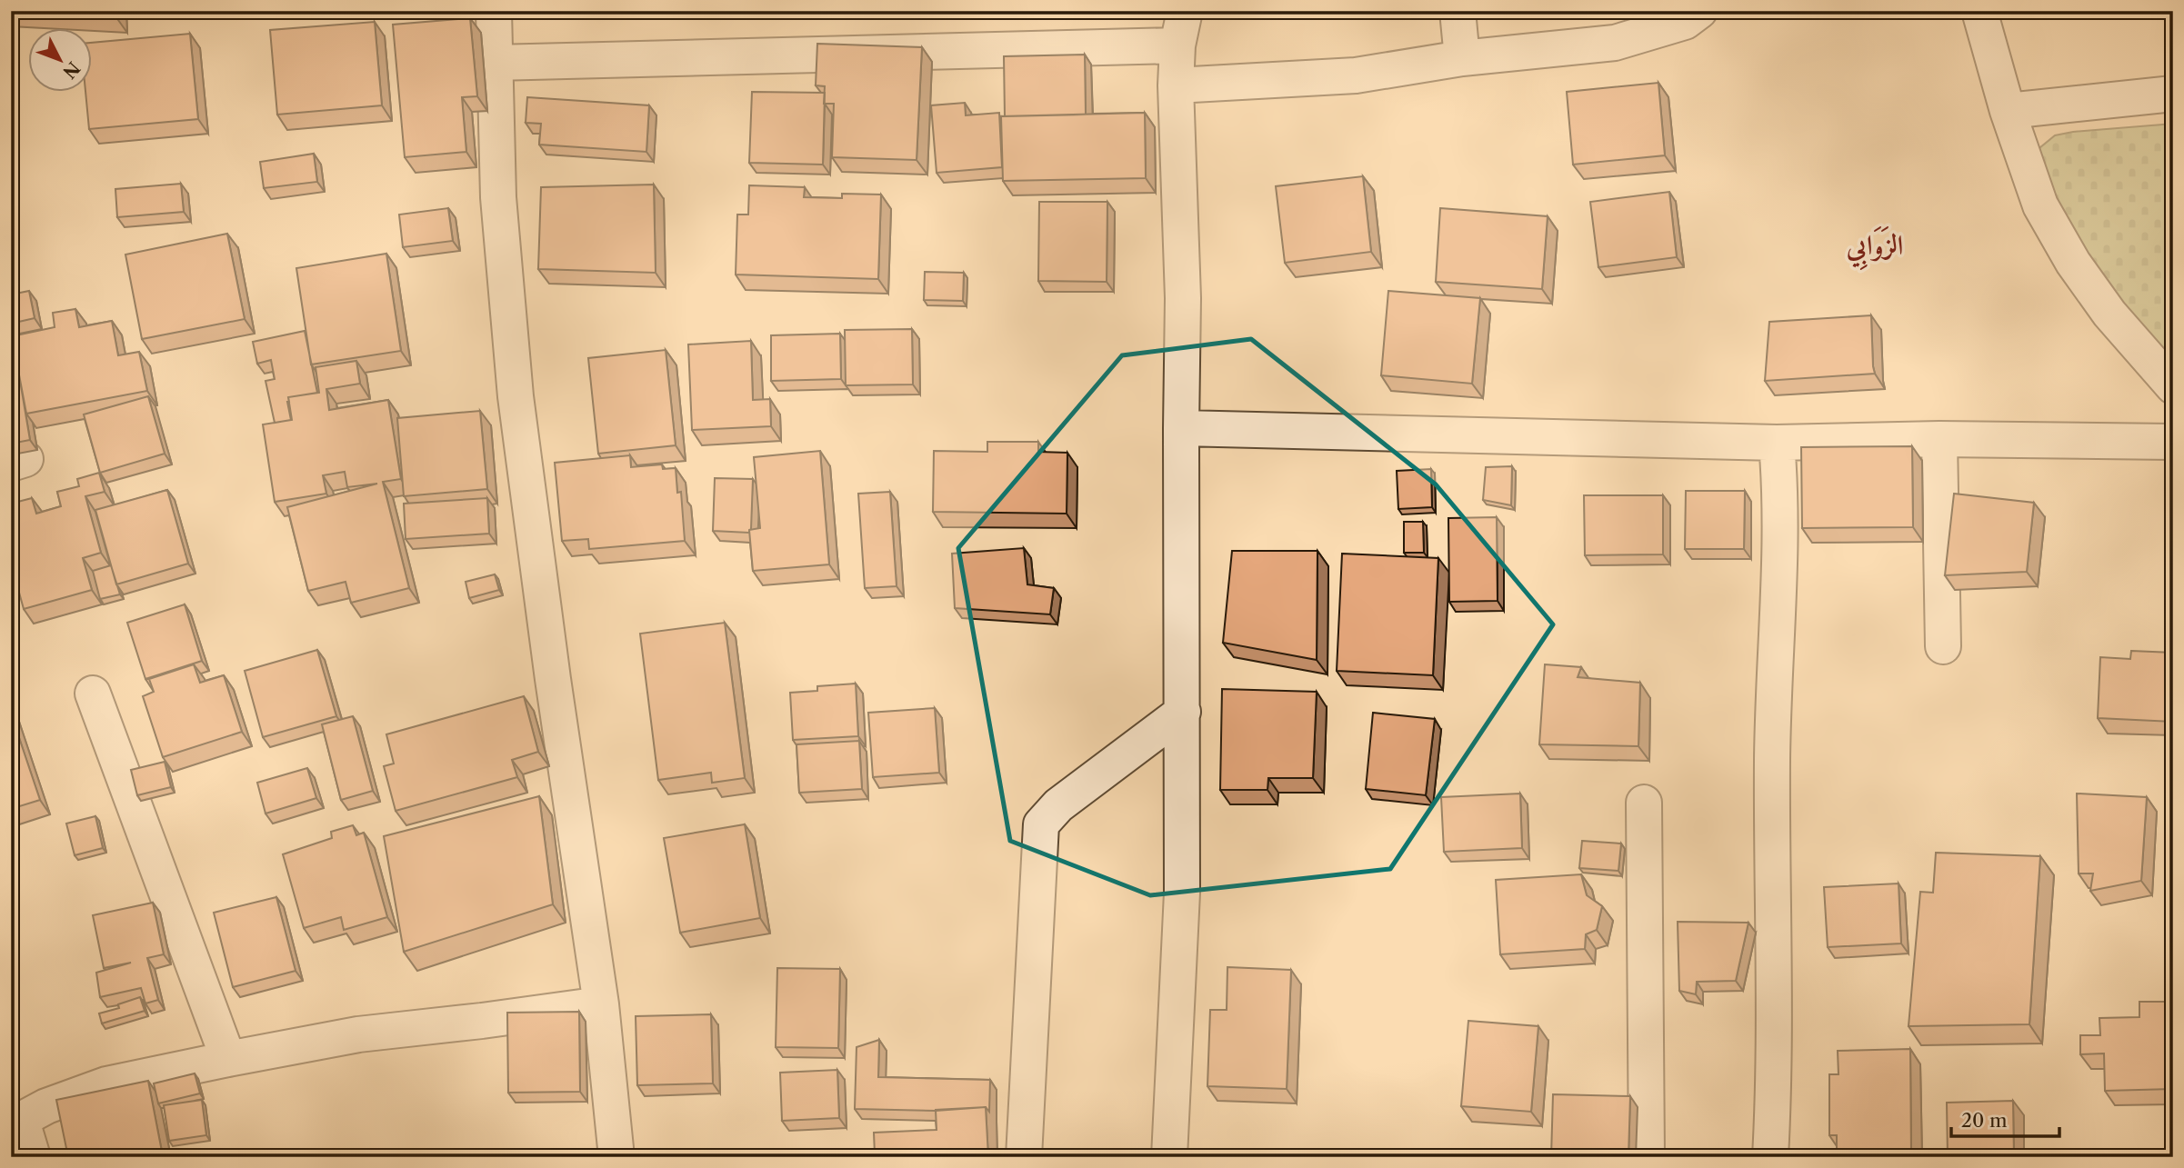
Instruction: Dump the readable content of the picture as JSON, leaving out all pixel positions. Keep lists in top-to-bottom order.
{
  "districts": ["الزَوَابِي"],
  "scale_bar": "20 m",
  "north": "bottom right"
}
